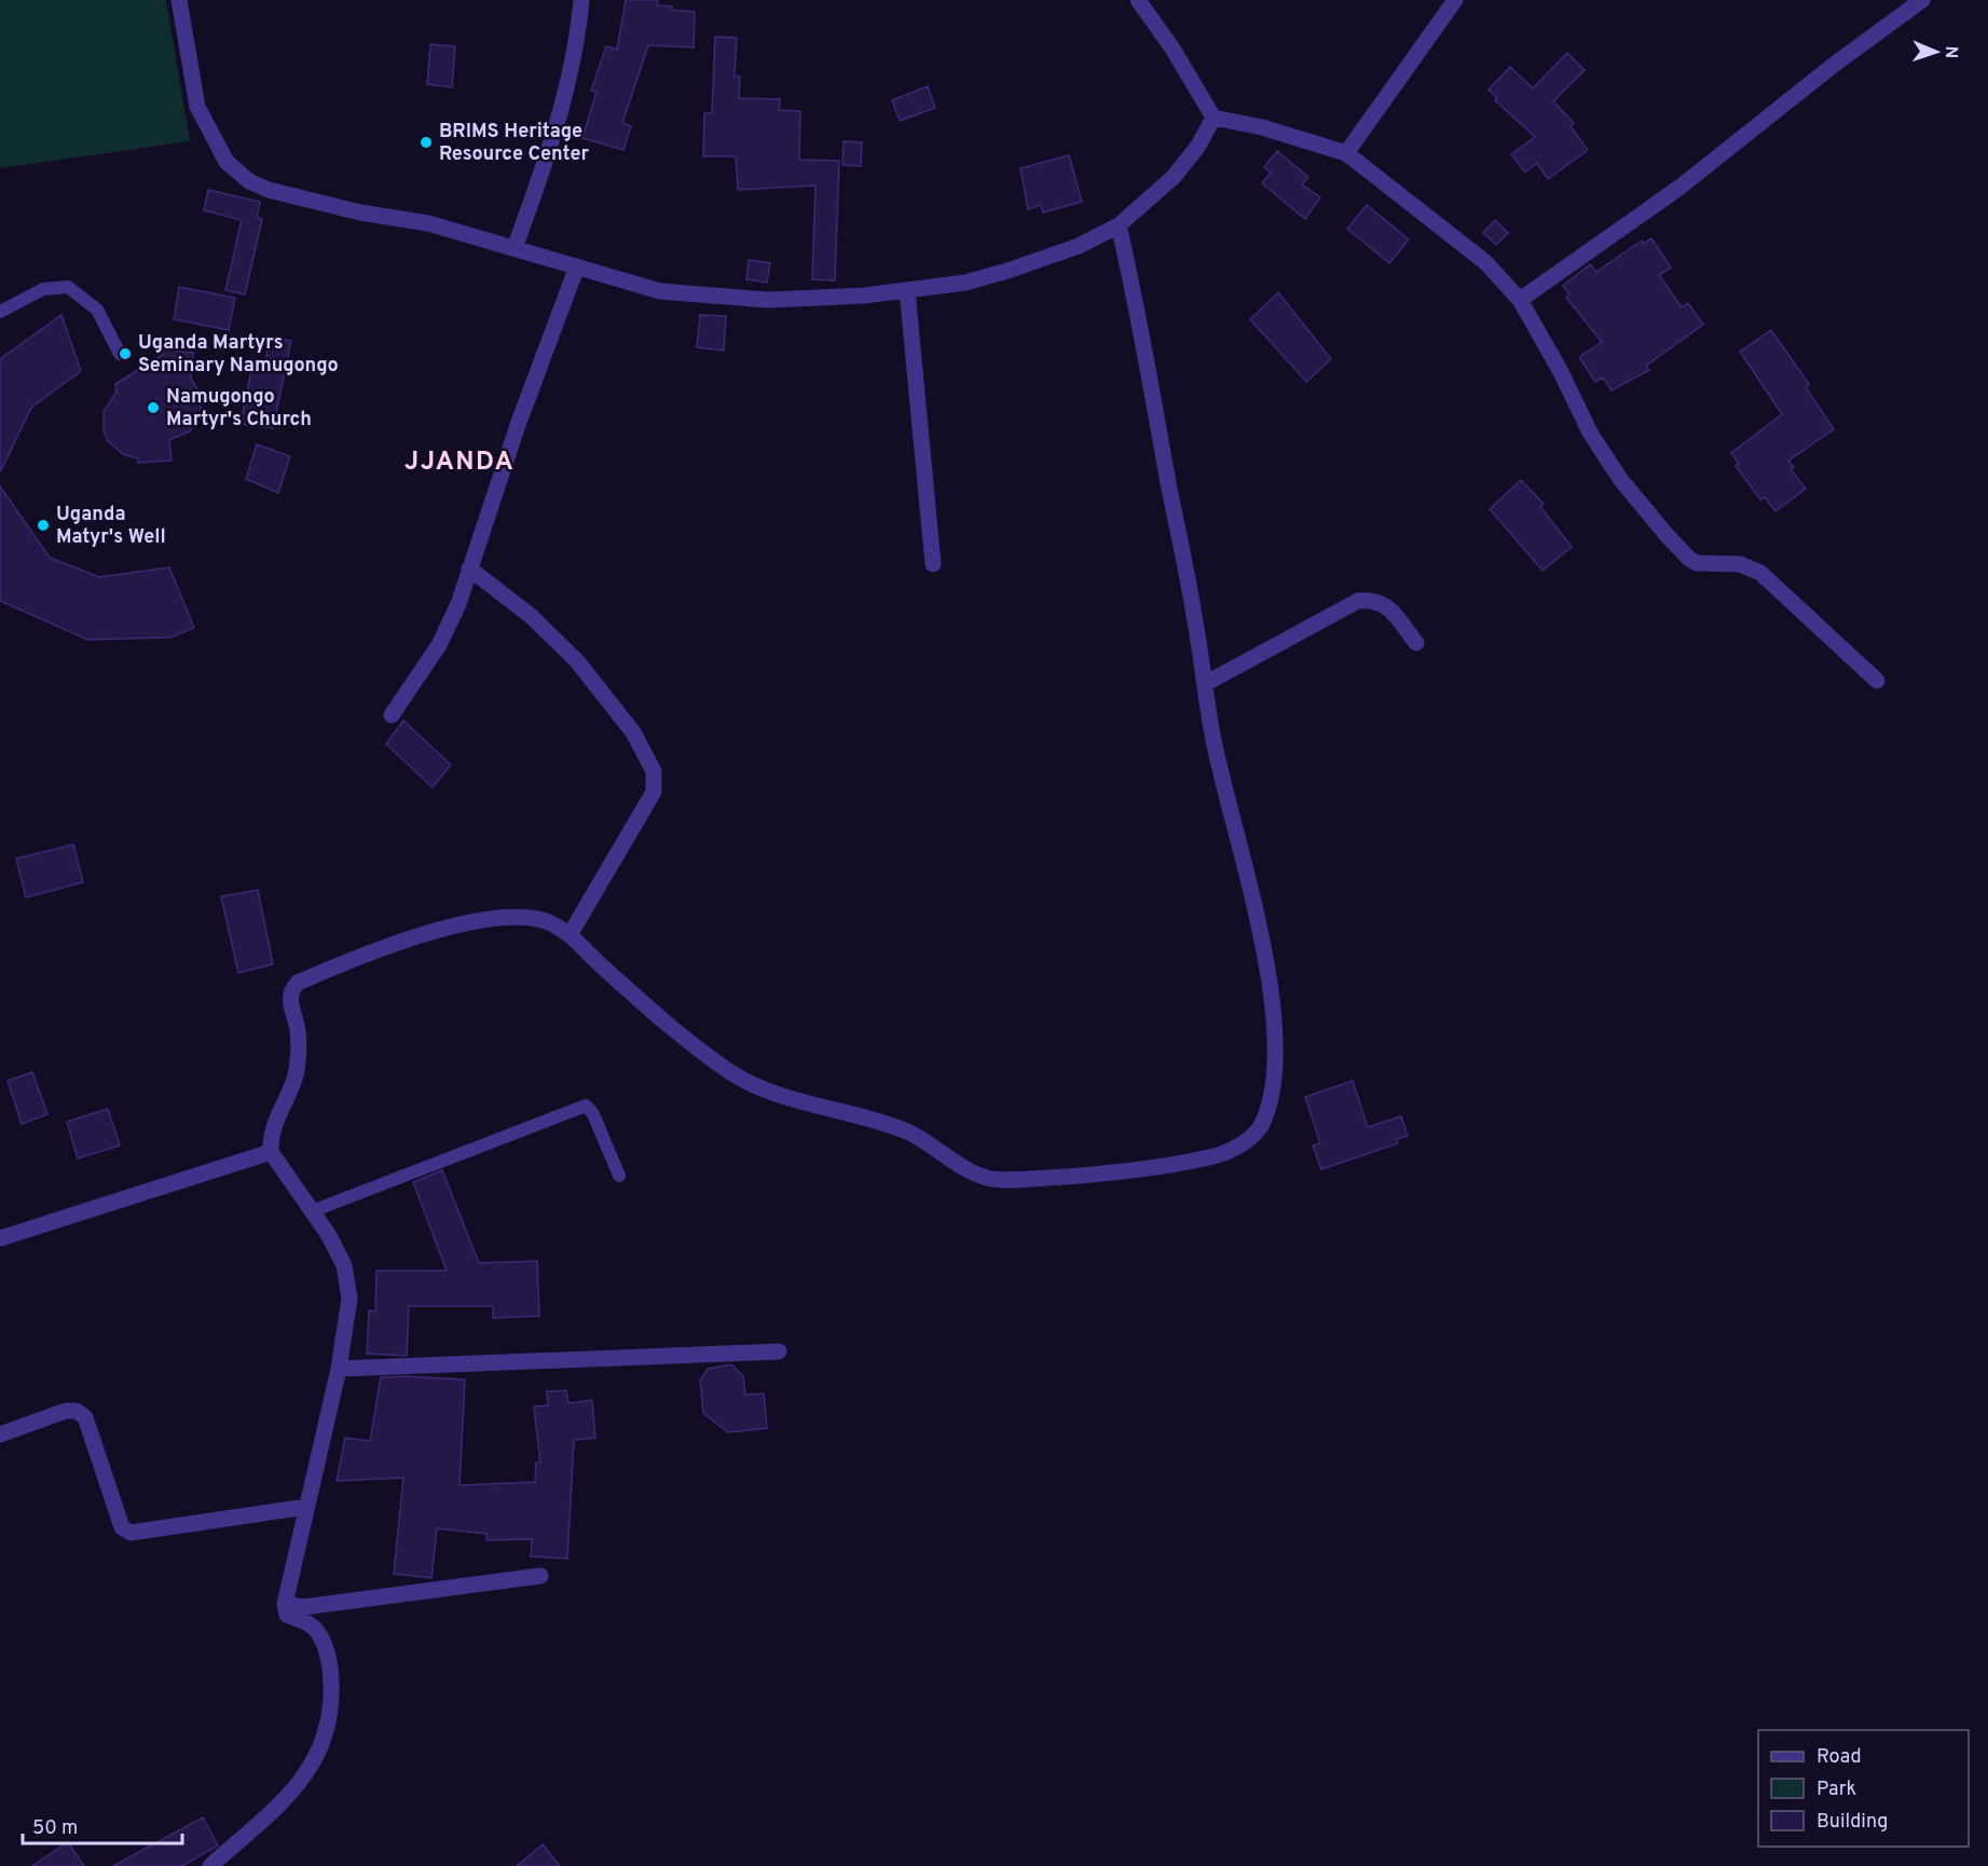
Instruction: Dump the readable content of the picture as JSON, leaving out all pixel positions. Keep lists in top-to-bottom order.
{
  "districts": ["JJANDA"],
  "places": [
    "BRIMS Heritage Resource Center",
    "Uganda Martyrs Seminary Namugongo",
    "Namugongo Martyr's Church",
    "Uganda Matyr's Well"
  ],
  "legend": ["Road", "Park", "Building"],
  "scale_bar": "50 m",
  "north": "right"
}
